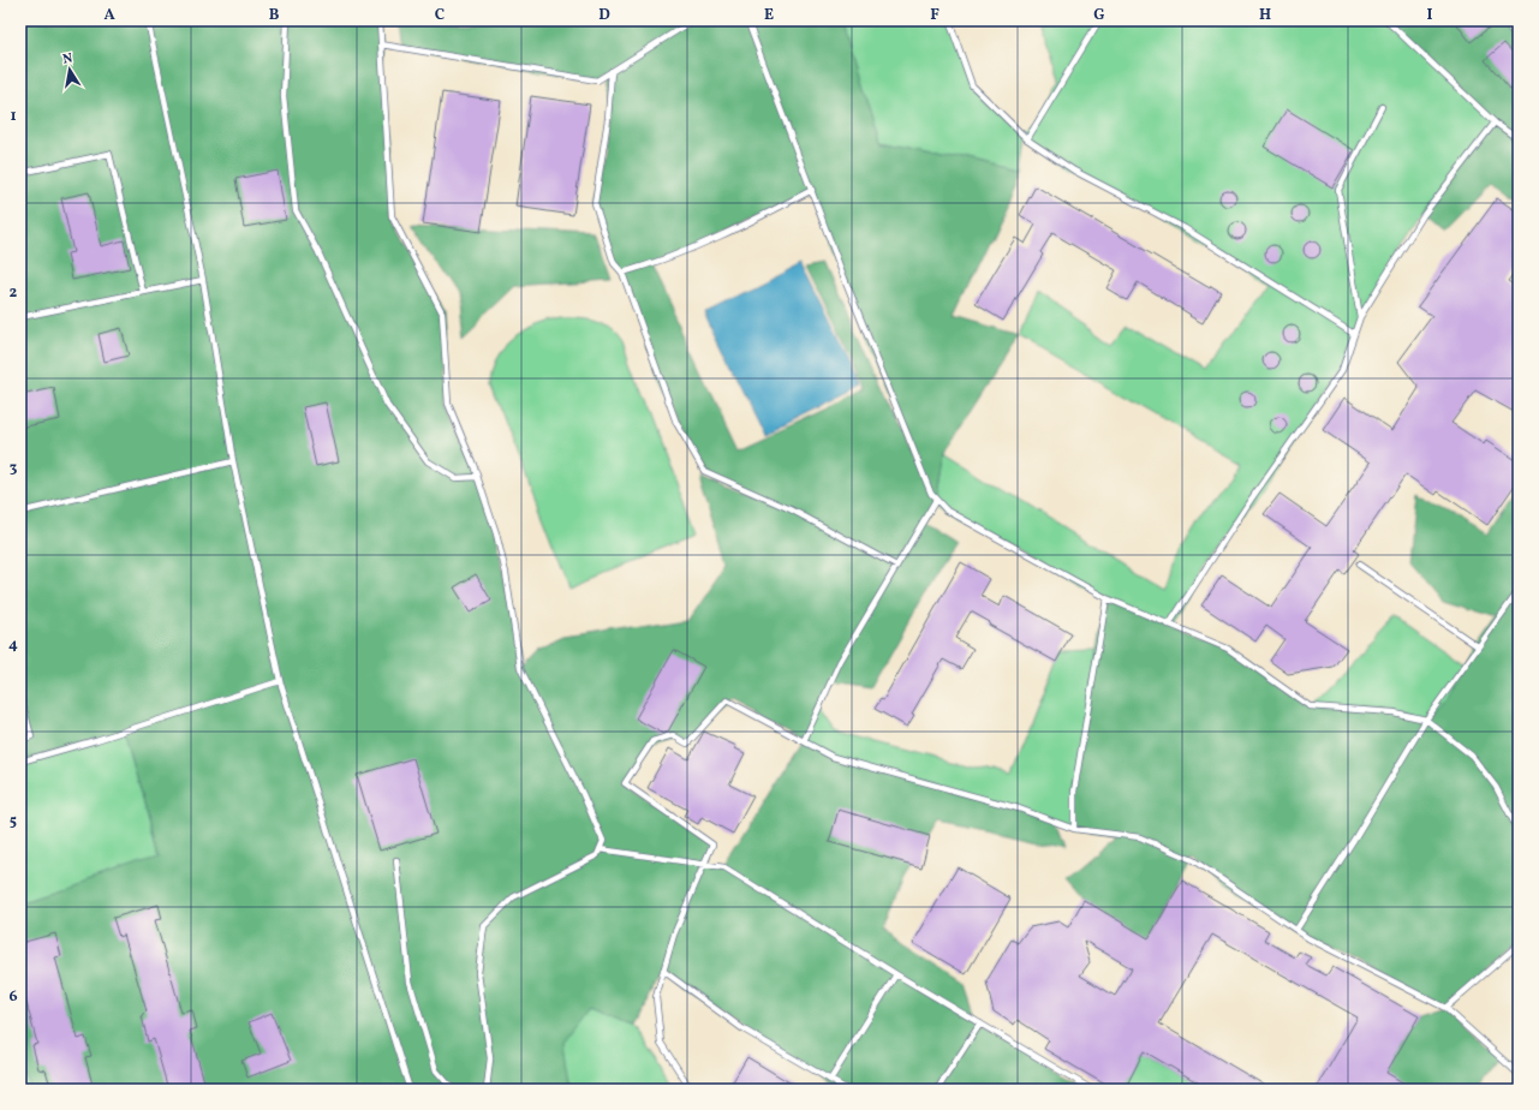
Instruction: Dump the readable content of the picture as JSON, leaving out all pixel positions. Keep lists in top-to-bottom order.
{
  "north": "top",
  "grid": {
    "columns": [
      "A",
      "B",
      "C",
      "D",
      "E",
      "F",
      "G",
      "H",
      "I"
    ],
    "rows": [
      "1",
      "2",
      "3",
      "4",
      "5",
      "6"
    ]
  }
}
